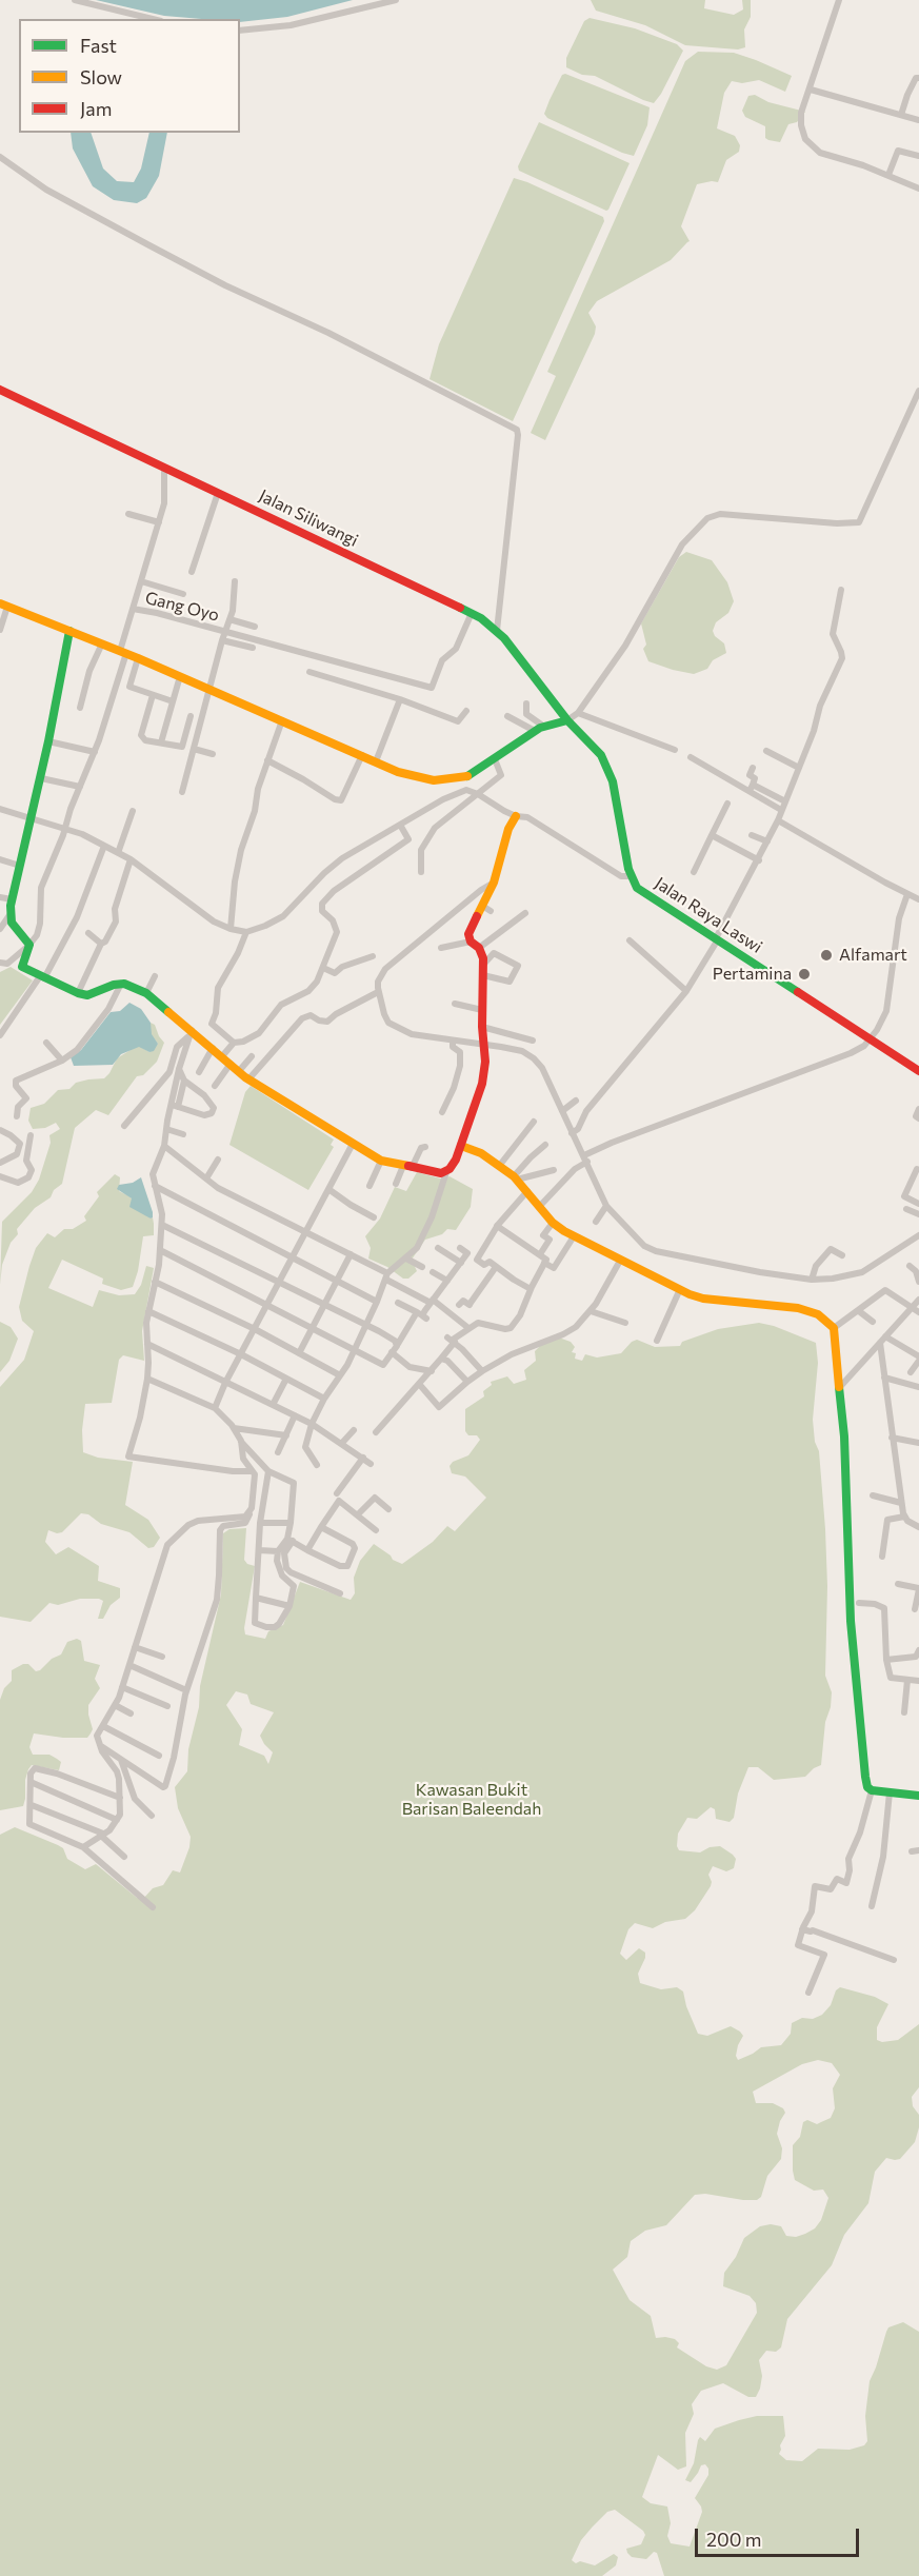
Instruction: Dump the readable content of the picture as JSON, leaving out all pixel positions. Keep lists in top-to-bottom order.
{
  "streets": {
    "street": ["Jalan Siliwangi", "Gang Oyo", "Jalan Raya Laswi"]
  },
  "crossings": [
    ["Jalan Siliwangi", "Gang Oyo"],
    ["Jalan Siliwangi", "Jalan Raya Laswi"]
  ],
  "parks": ["Kawasan Bukit Barisan Baleendah"],
  "places": ["Alfamart", "Pertamina"],
  "legend": ["Fast", "Slow", "Jam"],
  "scale_bar": "200 m"
}
